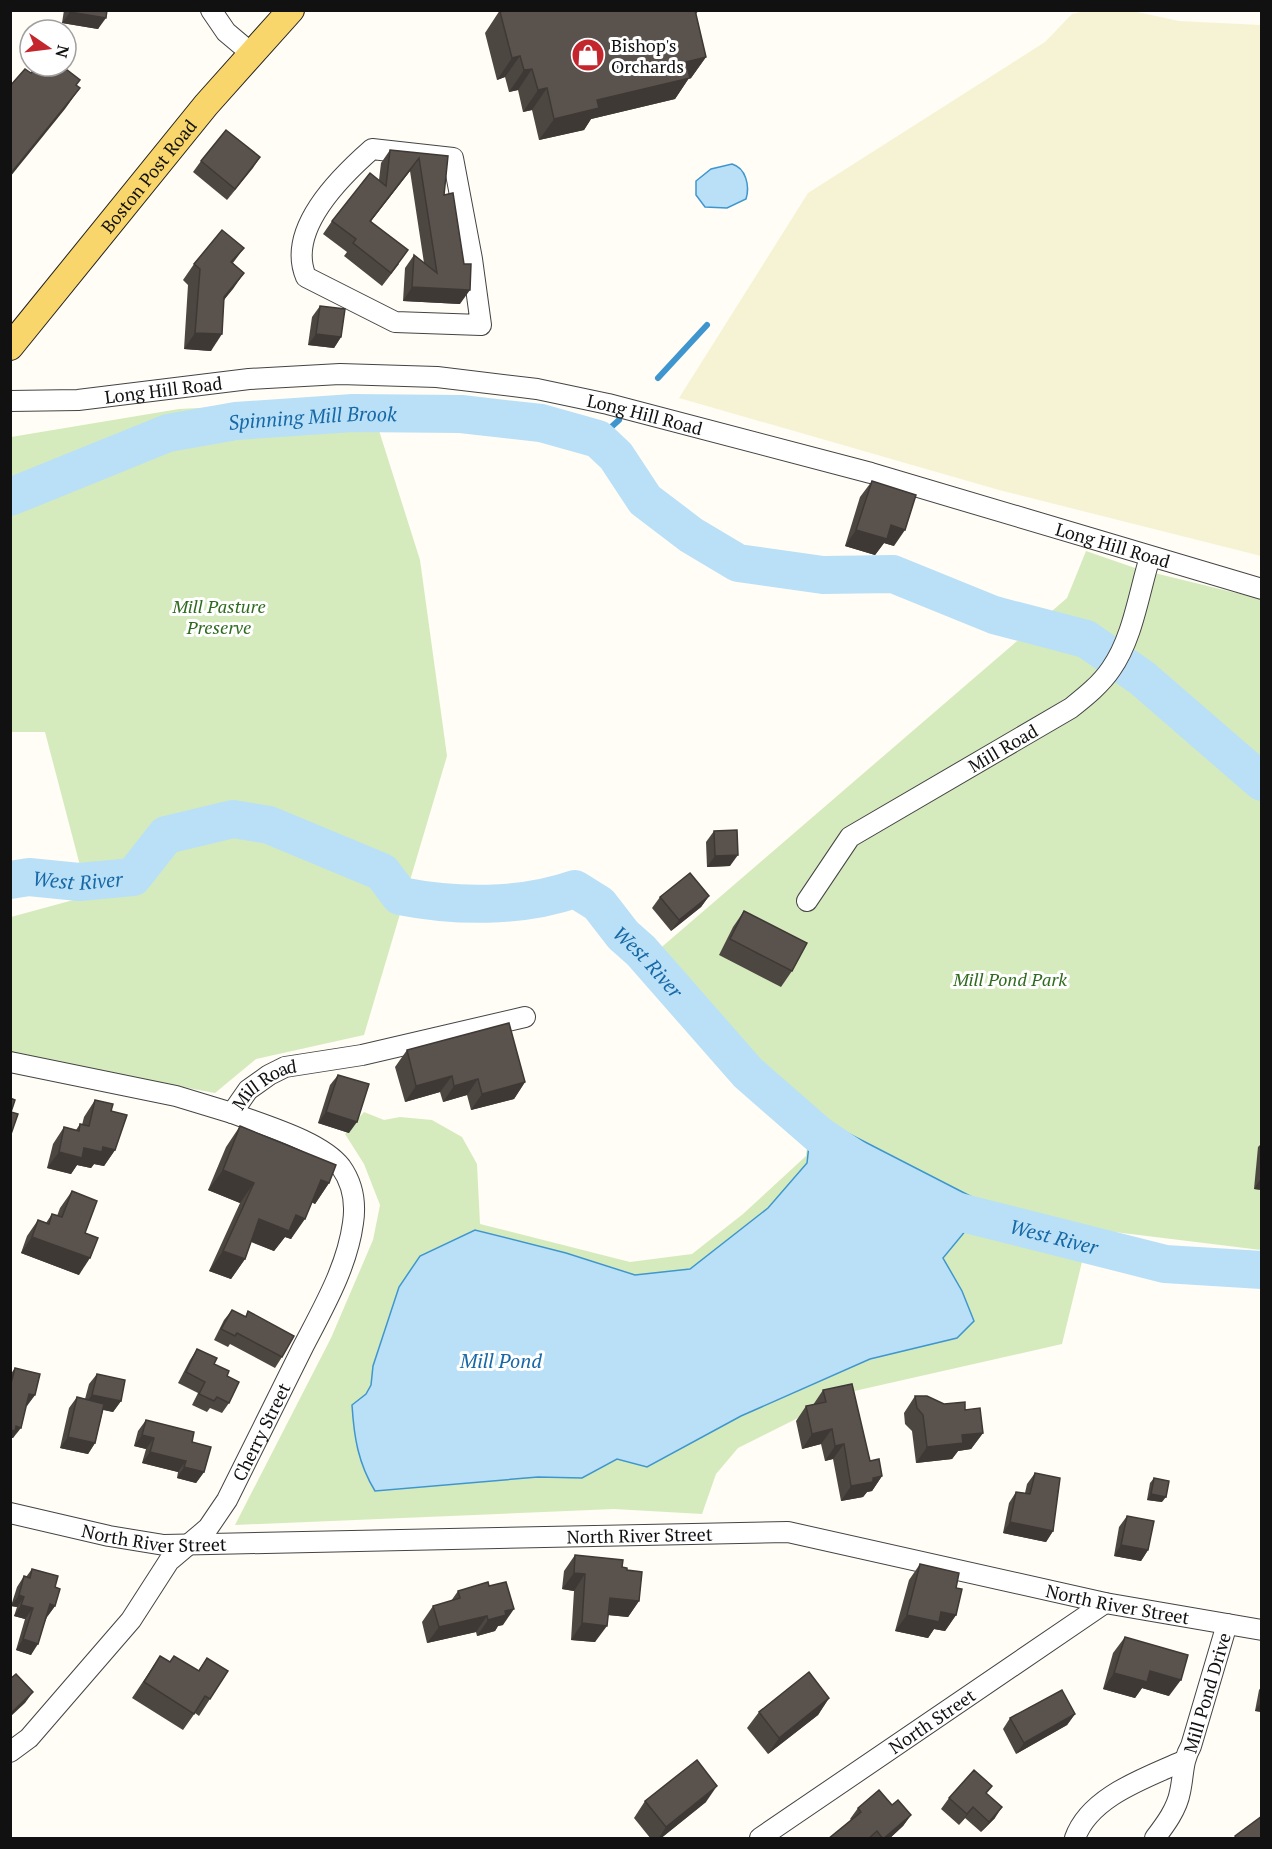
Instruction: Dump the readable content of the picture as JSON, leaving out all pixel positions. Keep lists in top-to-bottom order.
{
  "streets": {
    "main road": ["Boston Post Road"],
    "street": [
      "Long Hill Road",
      "Mill Road",
      "Cherry Street",
      "North River Street",
      "Mill Pond Drive",
      "North Street"
    ]
  },
  "crossings": [
    ["Long Hill Road", "Mill Road"],
    ["Mill Road", "Cherry Street"],
    ["Cherry Street", "North River Street"],
    ["North River Street", "Mill Pond Drive"],
    ["North River Street", "North Street"]
  ],
  "water": ["Spinning Mill Brook", "West River", "Mill Pond"],
  "parks": ["Mill Pasture Preserve", "Mill Pond Park"],
  "places": {
    "shop": ["Bishop's Orchards"]
  },
  "north": "right"
}
